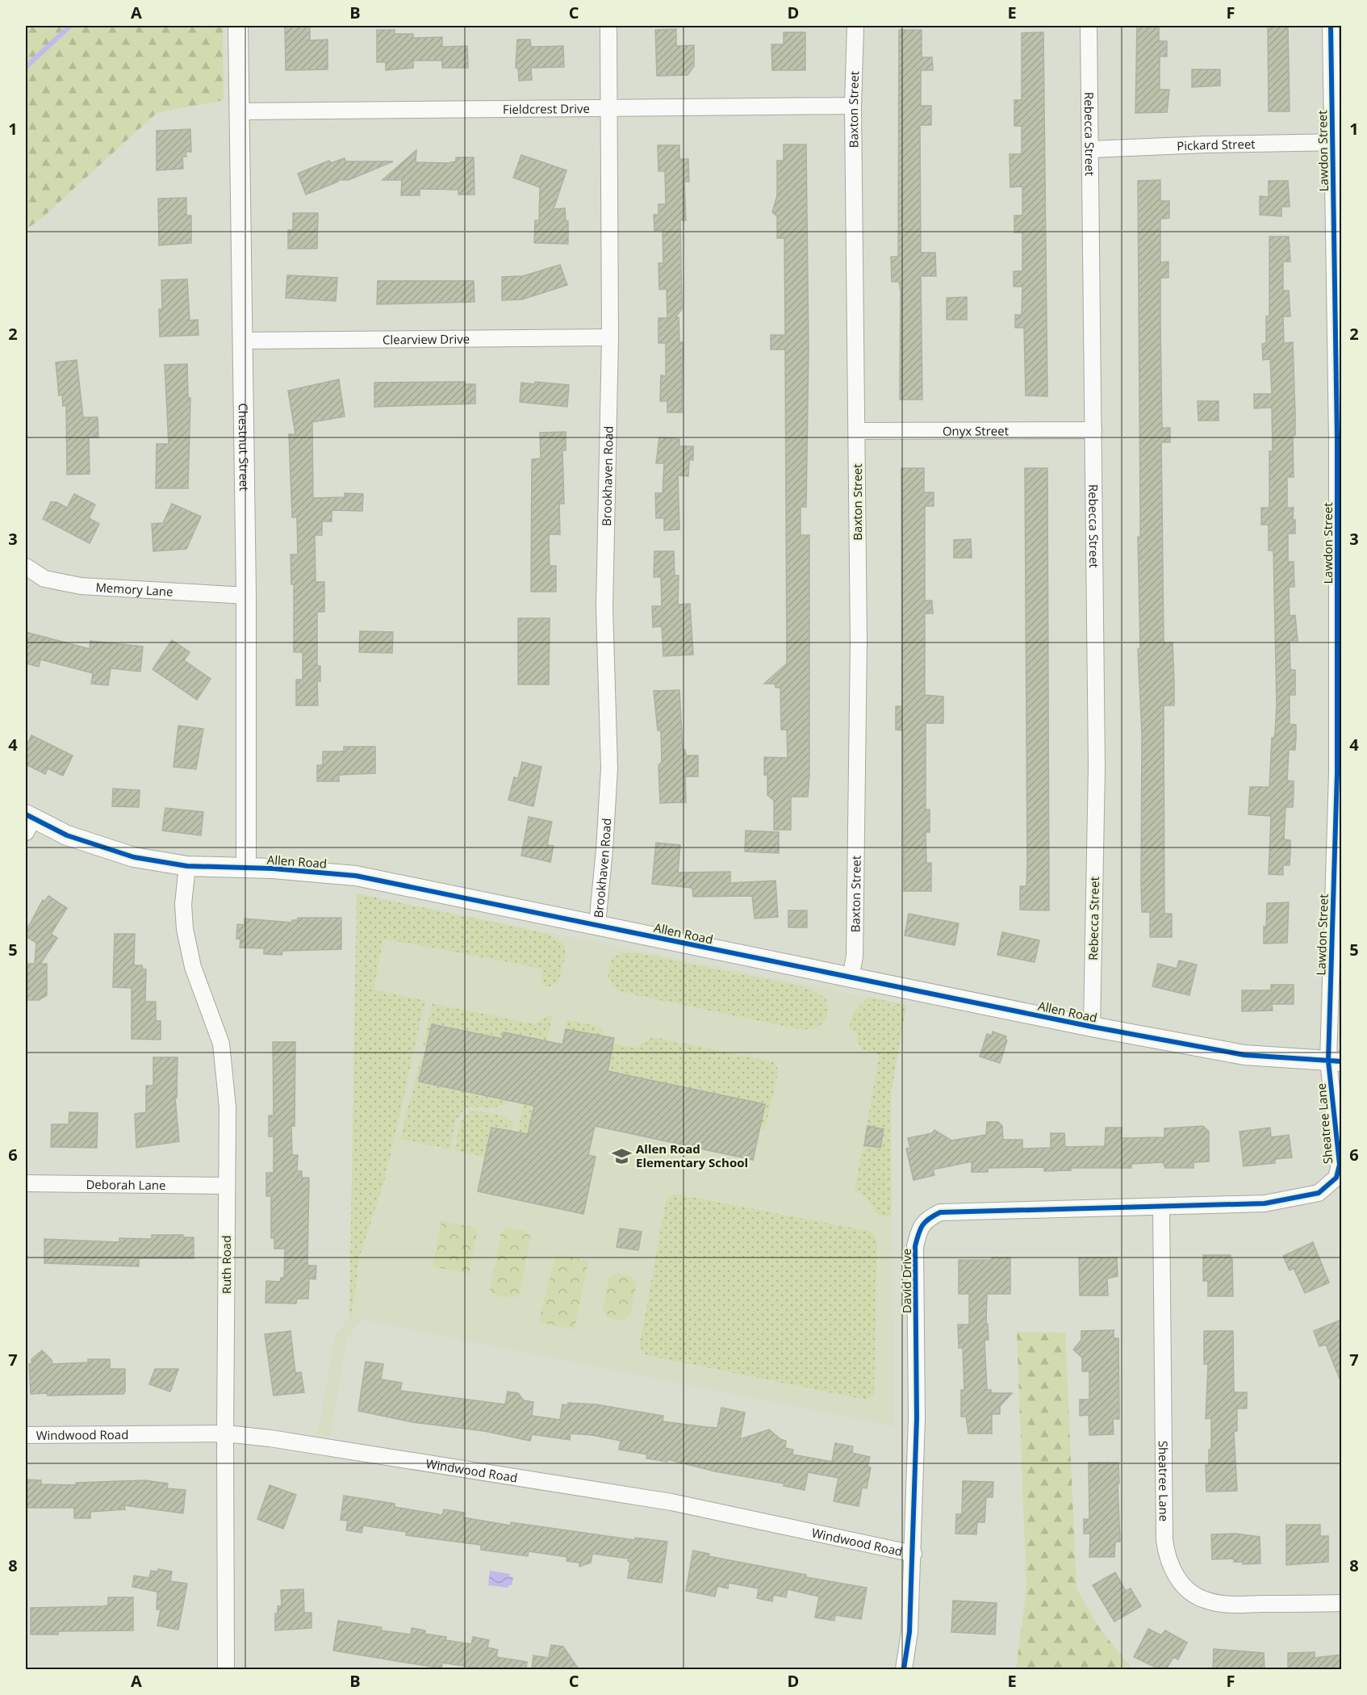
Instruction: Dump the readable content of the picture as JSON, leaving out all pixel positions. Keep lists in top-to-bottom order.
{
  "streets": {
    "street": [
      "Fieldcrest Drive",
      "Baxton Street",
      "Rebecca Street",
      "Pickard Street",
      "Lawdon Street",
      "Clearview Drive",
      "Onyx Street",
      "Chestnut Street",
      "Brookhaven Road",
      "Memory Lane",
      "Allen Road",
      "Sheatree Lane",
      "Deborah Lane",
      "Ruth Road",
      "David Drive",
      "Windwood Road"
    ]
  },
  "crossings": [
    ["Fieldcrest Drive", "Baxton Street"],
    ["Fieldcrest Drive", "Chestnut Street"],
    ["Fieldcrest Drive", "Brookhaven Road"],
    ["Baxton Street", "Onyx Street"],
    ["Baxton Street", "Allen Road"],
    ["Rebecca Street", "Pickard Street"],
    ["Rebecca Street", "Onyx Street"],
    ["Rebecca Street", "Allen Road"],
    ["Pickard Street", "Lawdon Street"],
    ["Lawdon Street", "Allen Road"],
    ["Lawdon Street", "Sheatree Lane"],
    ["Clearview Drive", "Chestnut Street"],
    ["Clearview Drive", "Brookhaven Road"],
    ["Chestnut Street", "Memory Lane"],
    ["Chestnut Street", "Allen Road"],
    ["Brookhaven Road", "Allen Road"],
    ["Allen Road", "Sheatree Lane"],
    ["Allen Road", "Ruth Road"],
    ["Sheatree Lane", "David Drive"],
    ["Deborah Lane", "Ruth Road"],
    ["Ruth Road", "Windwood Road"],
    ["David Drive", "Windwood Road"]
  ],
  "places": {
    "school or university": ["Allen Road Elementary School"]
  },
  "grid": {
    "columns": [
      "A",
      "B",
      "C",
      "D",
      "E",
      "F"
    ],
    "rows": [
      "1",
      "2",
      "3",
      "4",
      "5",
      "6",
      "7",
      "8"
    ]
  }
}
